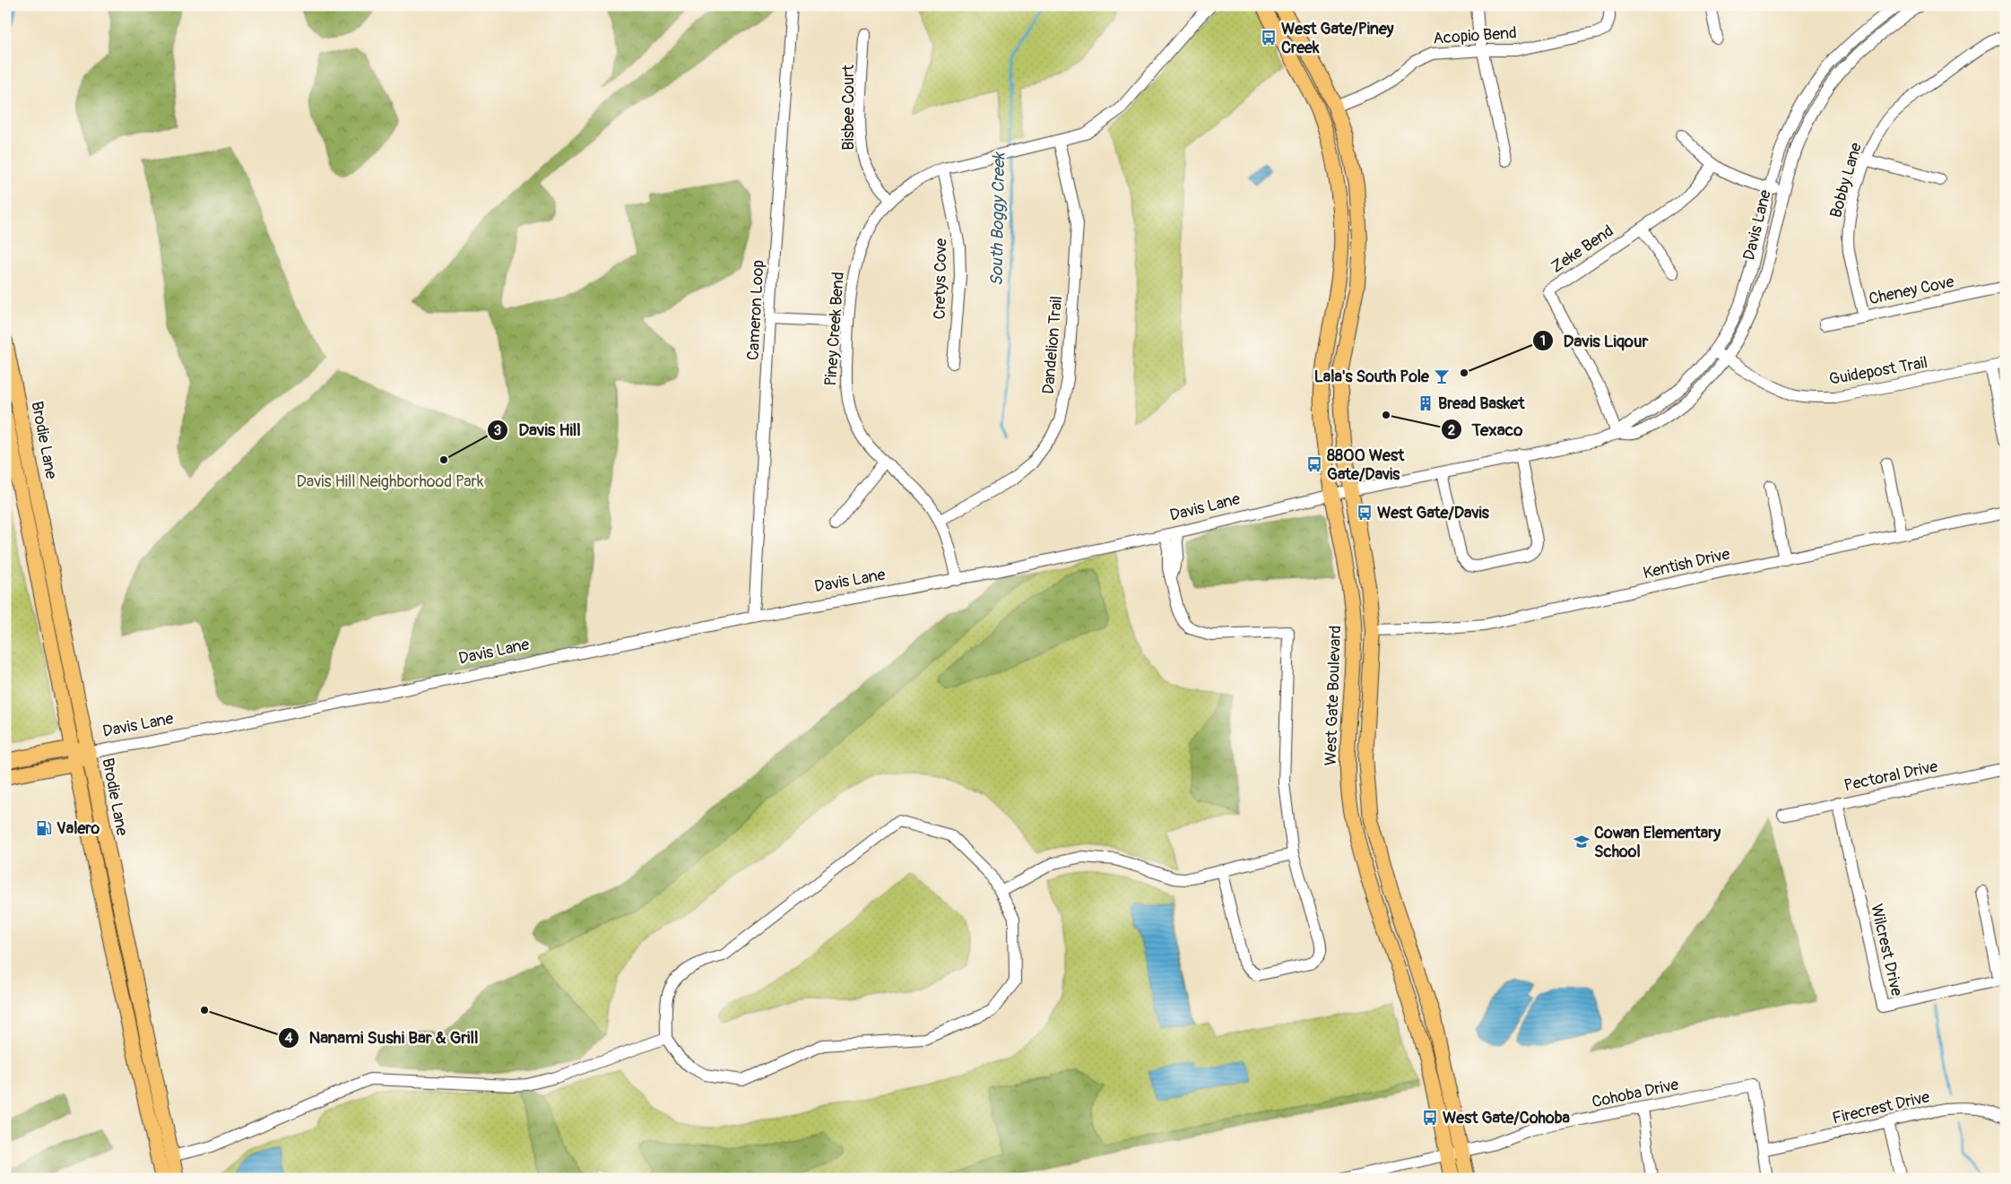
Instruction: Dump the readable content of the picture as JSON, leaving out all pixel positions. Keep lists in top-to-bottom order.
{
  "streets": {
    "main road": ["Davis Lane", "Brodie Lane", "West Gate Boulevard"],
    "street": [
      "Acopio Bend",
      "Bisbee Court",
      "Bobby Lane",
      "Zeke Bend",
      "Cretys Cove",
      "Cheney Cove",
      "Cameron Loop",
      "Piney Creek Bend",
      "Dandelion Trail",
      "Guidepost Trail",
      "Kentish Drive",
      "Pectoral Drive",
      "Wilcrest Drive",
      "Cohoba Drive",
      "Firecrest Drive"
    ]
  },
  "crossings": [
    ["Bisbee Court", "Piney Creek Bend"],
    ["Bobby Lane", "Cheney Cove"],
    ["Davis Lane", "Zeke Bend"],
    ["Davis Lane", "Cameron Loop"],
    ["Davis Lane", "Piney Creek Bend"],
    ["Davis Lane", "Guidepost Trail"],
    ["Davis Lane", "Brodie Lane"],
    ["Davis Lane", "West Gate Boulevard"],
    ["Cretys Cove", "Piney Creek Bend"],
    ["Piney Creek Bend", "Dandelion Trail"],
    ["West Gate Boulevard", "Cohoba Drive"],
    ["Pectoral Drive", "Wilcrest Drive"],
    ["Cohoba Drive", "Firecrest Drive"]
  ],
  "water": ["South Boggy Creek"],
  "parks": ["Davis Hill Neighborhood Park"],
  "places": {
    "bus stop": [
      "West Gate/Piney Creek",
      "8800 West Gate/Davis",
      "West Gate/Davis",
      "West Gate/Cohoba"
    ],
    "other": [
      "Davis Liqour",
      "Texaco",
      "Davis Hill",
      "Nanami Sushi Bar & Grill"
    ],
    "bar": ["Lala's South Pole"],
    "building": ["Bread Basket"],
    "fuel station": ["Valero"],
    "school or university": ["Cowan Elementary School"]
  }
}
